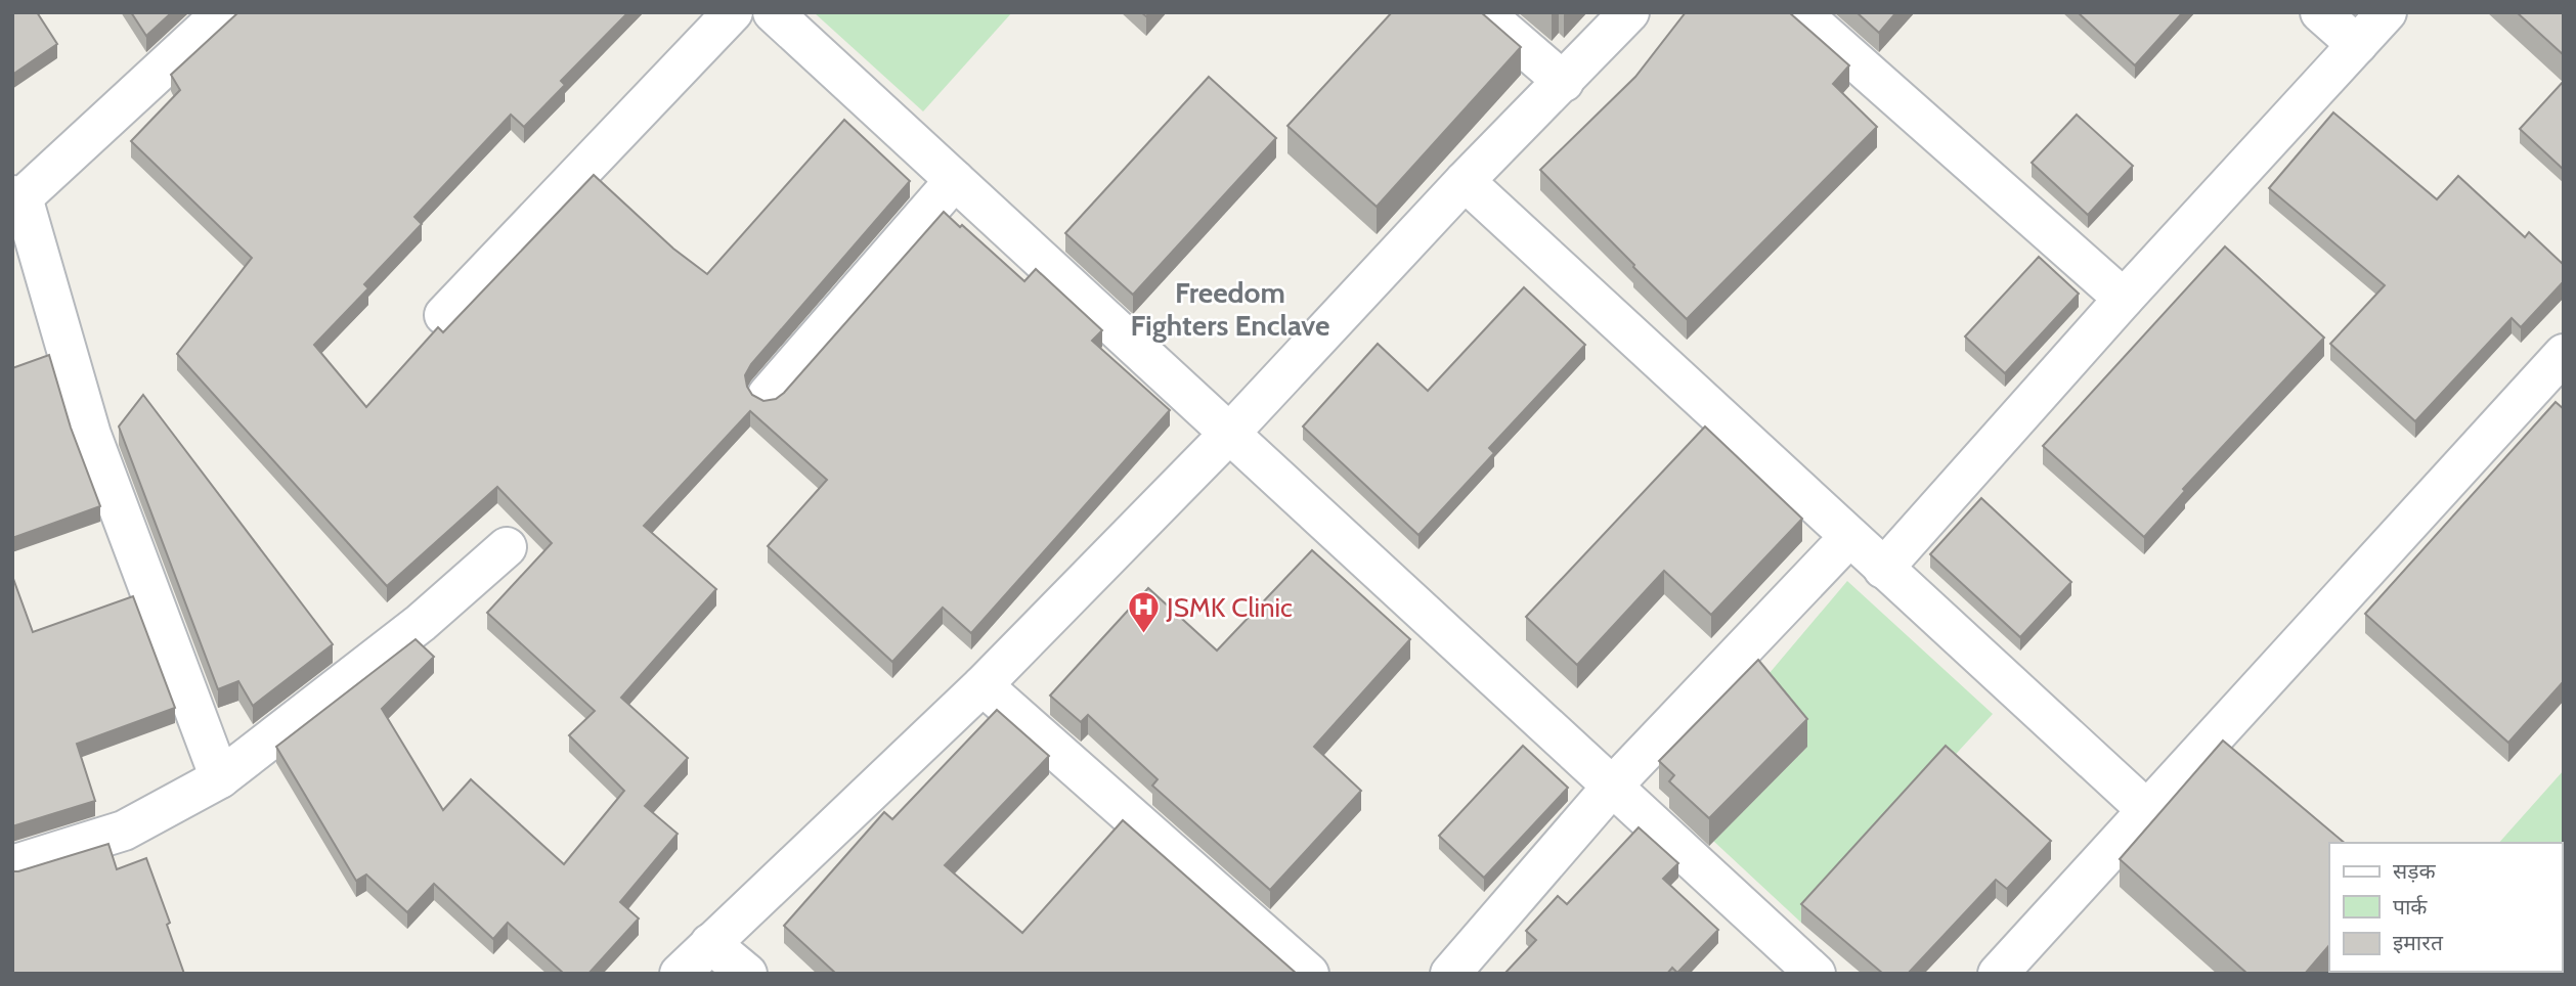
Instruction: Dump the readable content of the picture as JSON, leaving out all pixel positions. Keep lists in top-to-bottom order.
{
  "districts": ["Freedom Fighters Enclave"],
  "places": {
    "hospital": ["JSMK Clinic"]
  },
  "legend": ["सड़क", "पार्क", "इमारत"]
}
